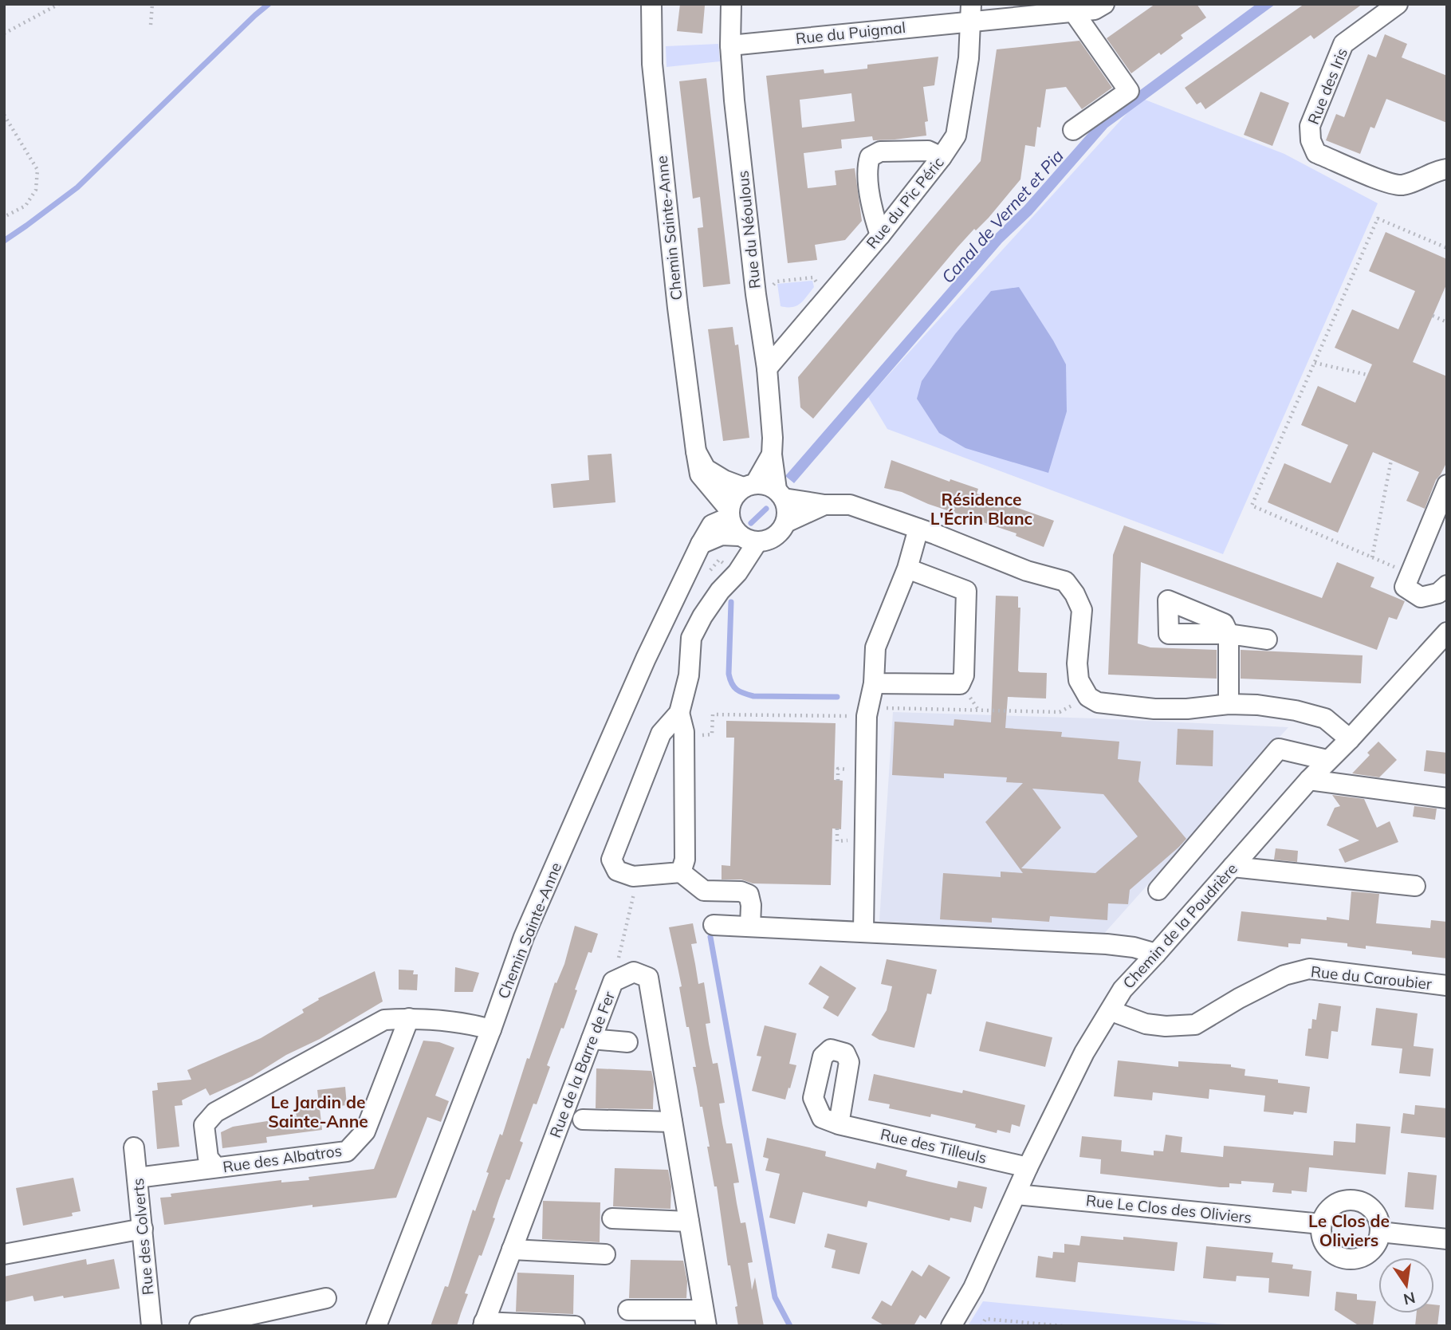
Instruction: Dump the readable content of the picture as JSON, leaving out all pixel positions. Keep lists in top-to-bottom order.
{
  "streets": {
    "street": [
      "Rue du Puigmal",
      "Rue des Iris",
      "Rue du Pic Péric",
      "Chemin Sainte-Anne",
      "Rue du Néoulous",
      "Chemin de la Poudrière",
      "Rue du Caroubier",
      "Rue de la Barre de Fer",
      "Rue des Tilleuls",
      "Rue des Albatros",
      "Rue Le Clos des Oliviers",
      "Rue des Colverts"
    ]
  },
  "crossings": [
    ["Rue du Puigmal", "Rue du Pic Péric"],
    ["Rue du Puigmal", "Rue du Néoulous"],
    ["Rue du Pic Péric", "Rue du Néoulous"],
    ["Chemin Sainte-Anne", "Rue du Néoulous"],
    ["Chemin de la Poudrière", "Rue du Caroubier"],
    ["Chemin de la Poudrière", "Rue des Tilleuls"],
    ["Chemin de la Poudrière", "Rue Le Clos des Oliviers"],
    ["Rue des Albatros", "Rue des Colverts"]
  ],
  "districts": ["Résidence L'Écrin Blanc", "Le Jardin de Sainte-Anne", "Le Clos de Oliviers"],
  "water": ["Canal de Vernet et Pia"],
  "north": "bottom"
}
